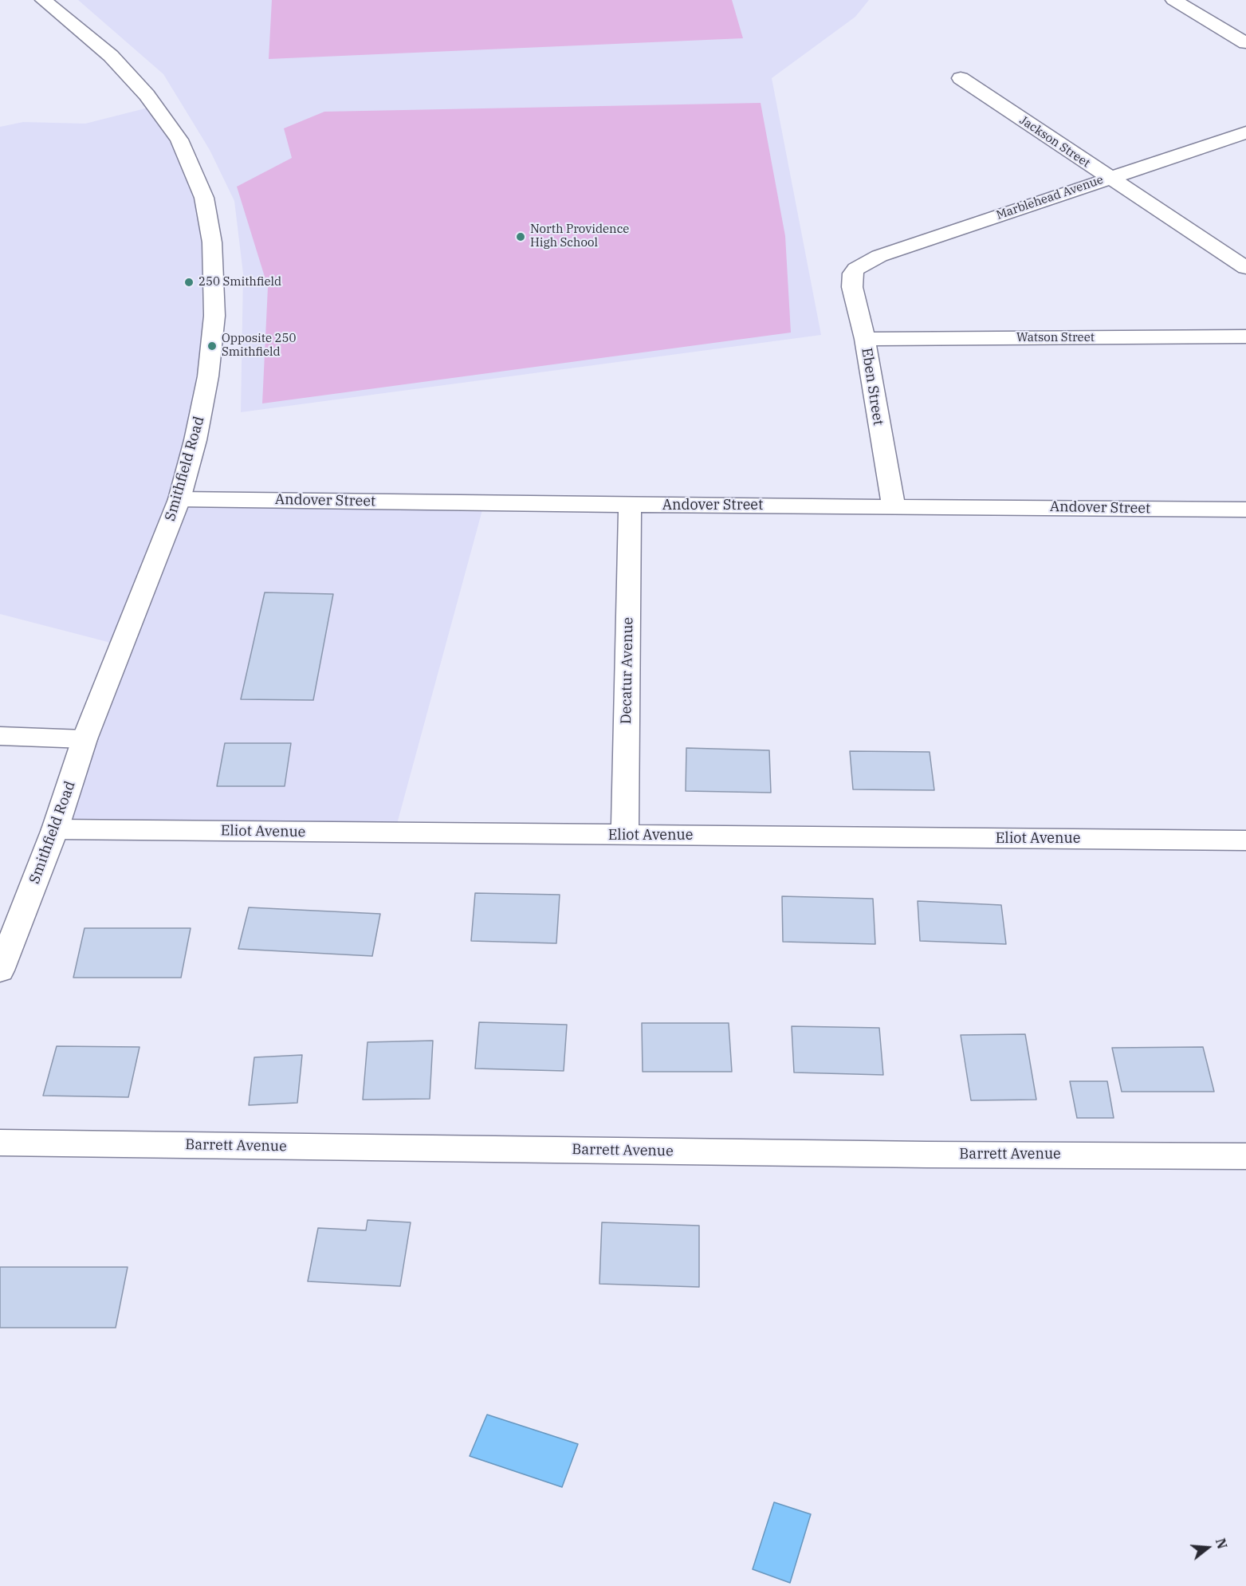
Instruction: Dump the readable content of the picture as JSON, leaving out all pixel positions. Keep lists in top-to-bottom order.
{
  "streets": {
    "street": [
      "Jackson Street",
      "Marblehead Avenue",
      "Watson Street",
      "Eben Street",
      "Smithfield Road",
      "Andover Street",
      "Decatur Avenue",
      "Eliot Avenue",
      "Barrett Avenue"
    ]
  },
  "crossings": [
    ["Jackson Street", "Marblehead Avenue"],
    ["Marblehead Avenue", "Eben Street"],
    ["Watson Street", "Eben Street"],
    ["Eben Street", "Andover Street"],
    ["Smithfield Road", "Andover Street"],
    ["Smithfield Road", "Eliot Avenue"],
    ["Andover Street", "Decatur Avenue"],
    ["Decatur Avenue", "Eliot Avenue"]
  ],
  "places": ["North Providence High School", "250 Smithfield", "Opposite 250 Smithfield"],
  "north": "right"
}
